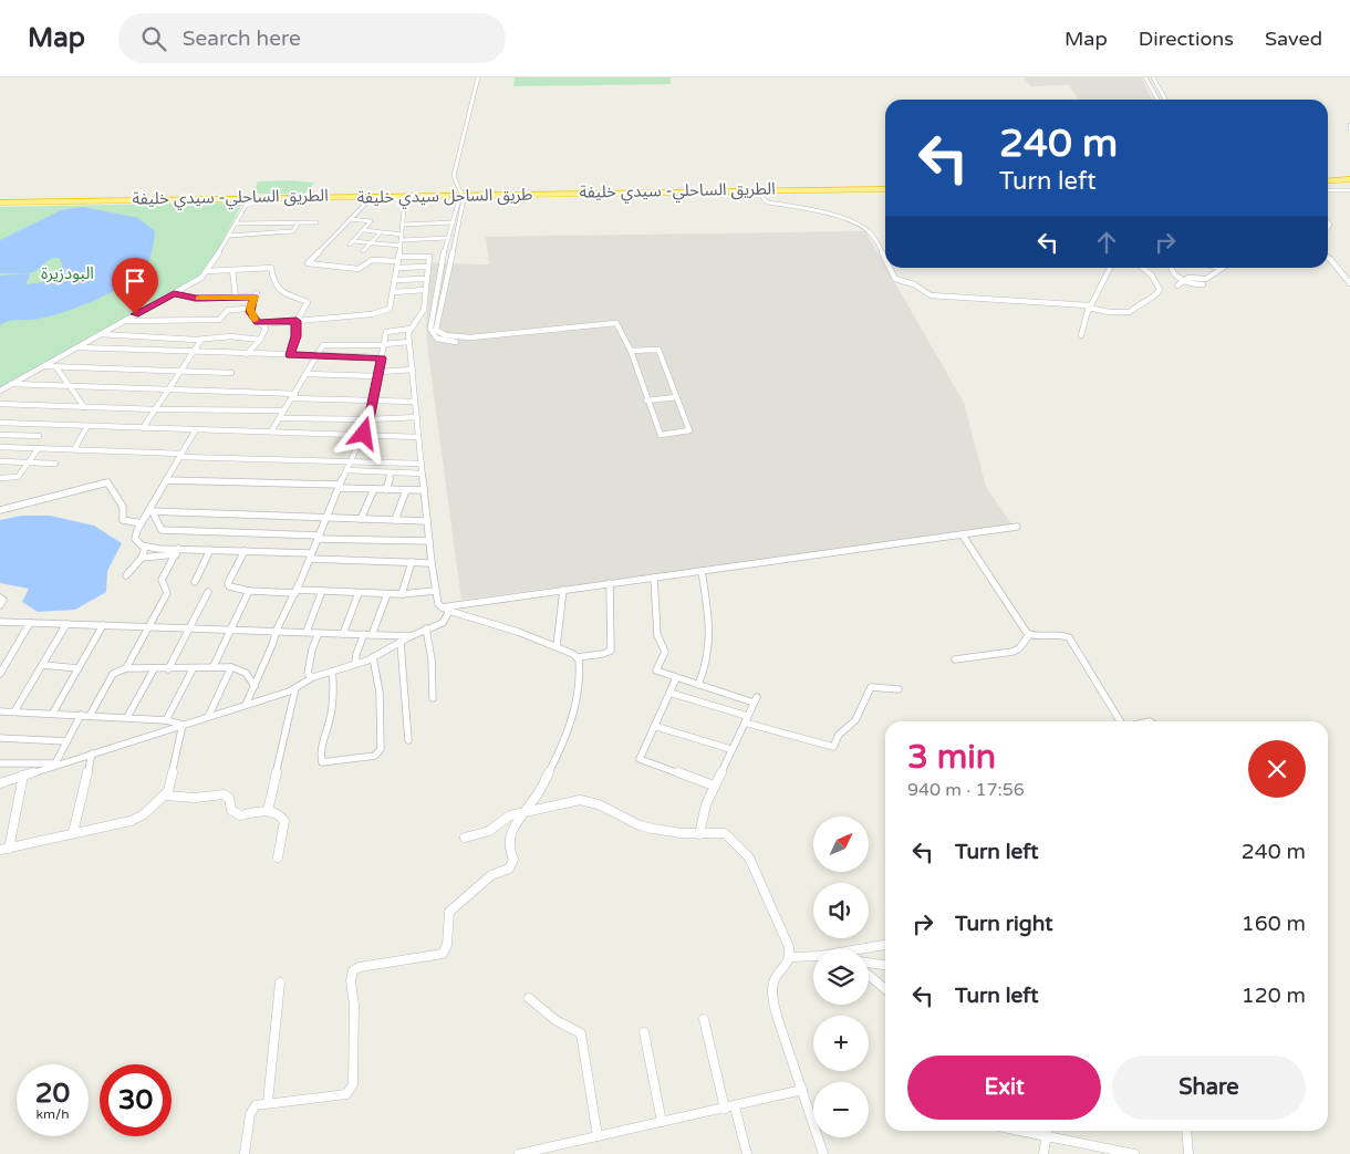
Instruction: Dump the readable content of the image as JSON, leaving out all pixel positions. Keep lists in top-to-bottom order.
{
  "streets": {
    "highway": ["الطريق الساحلي- سيدي خليفة", "طريق الساحل سيدي خليفة"]
  },
  "crossings": [
    ["الطريق الساحلي- سيدي خليفة", "طريق الساحل سيدي خليفة"]
  ],
  "parks": ["البودزيرة"],
  "north": "top right",
  "page": {
    "header": "Map",
    "search": "Search here",
    "nav": ["Map", "Directions", "Saved"],
    "turn": ["240 m", "Turn left"],
    "heading": ["3 min", "940 m · 17:56"],
    "list": [
      {
        "name": "Turn left",
        "value": "240 m"
      },
      {
        "name": "Turn right",
        "value": "160 m"
      },
      {
        "name": "Turn left",
        "value": "120 m"
      }
    ],
    "map_buttons": ["+", "−"],
    "buttons": ["Exit", "Share"],
    "speed": "20 km/h",
    "limit": "30"
  }
}
